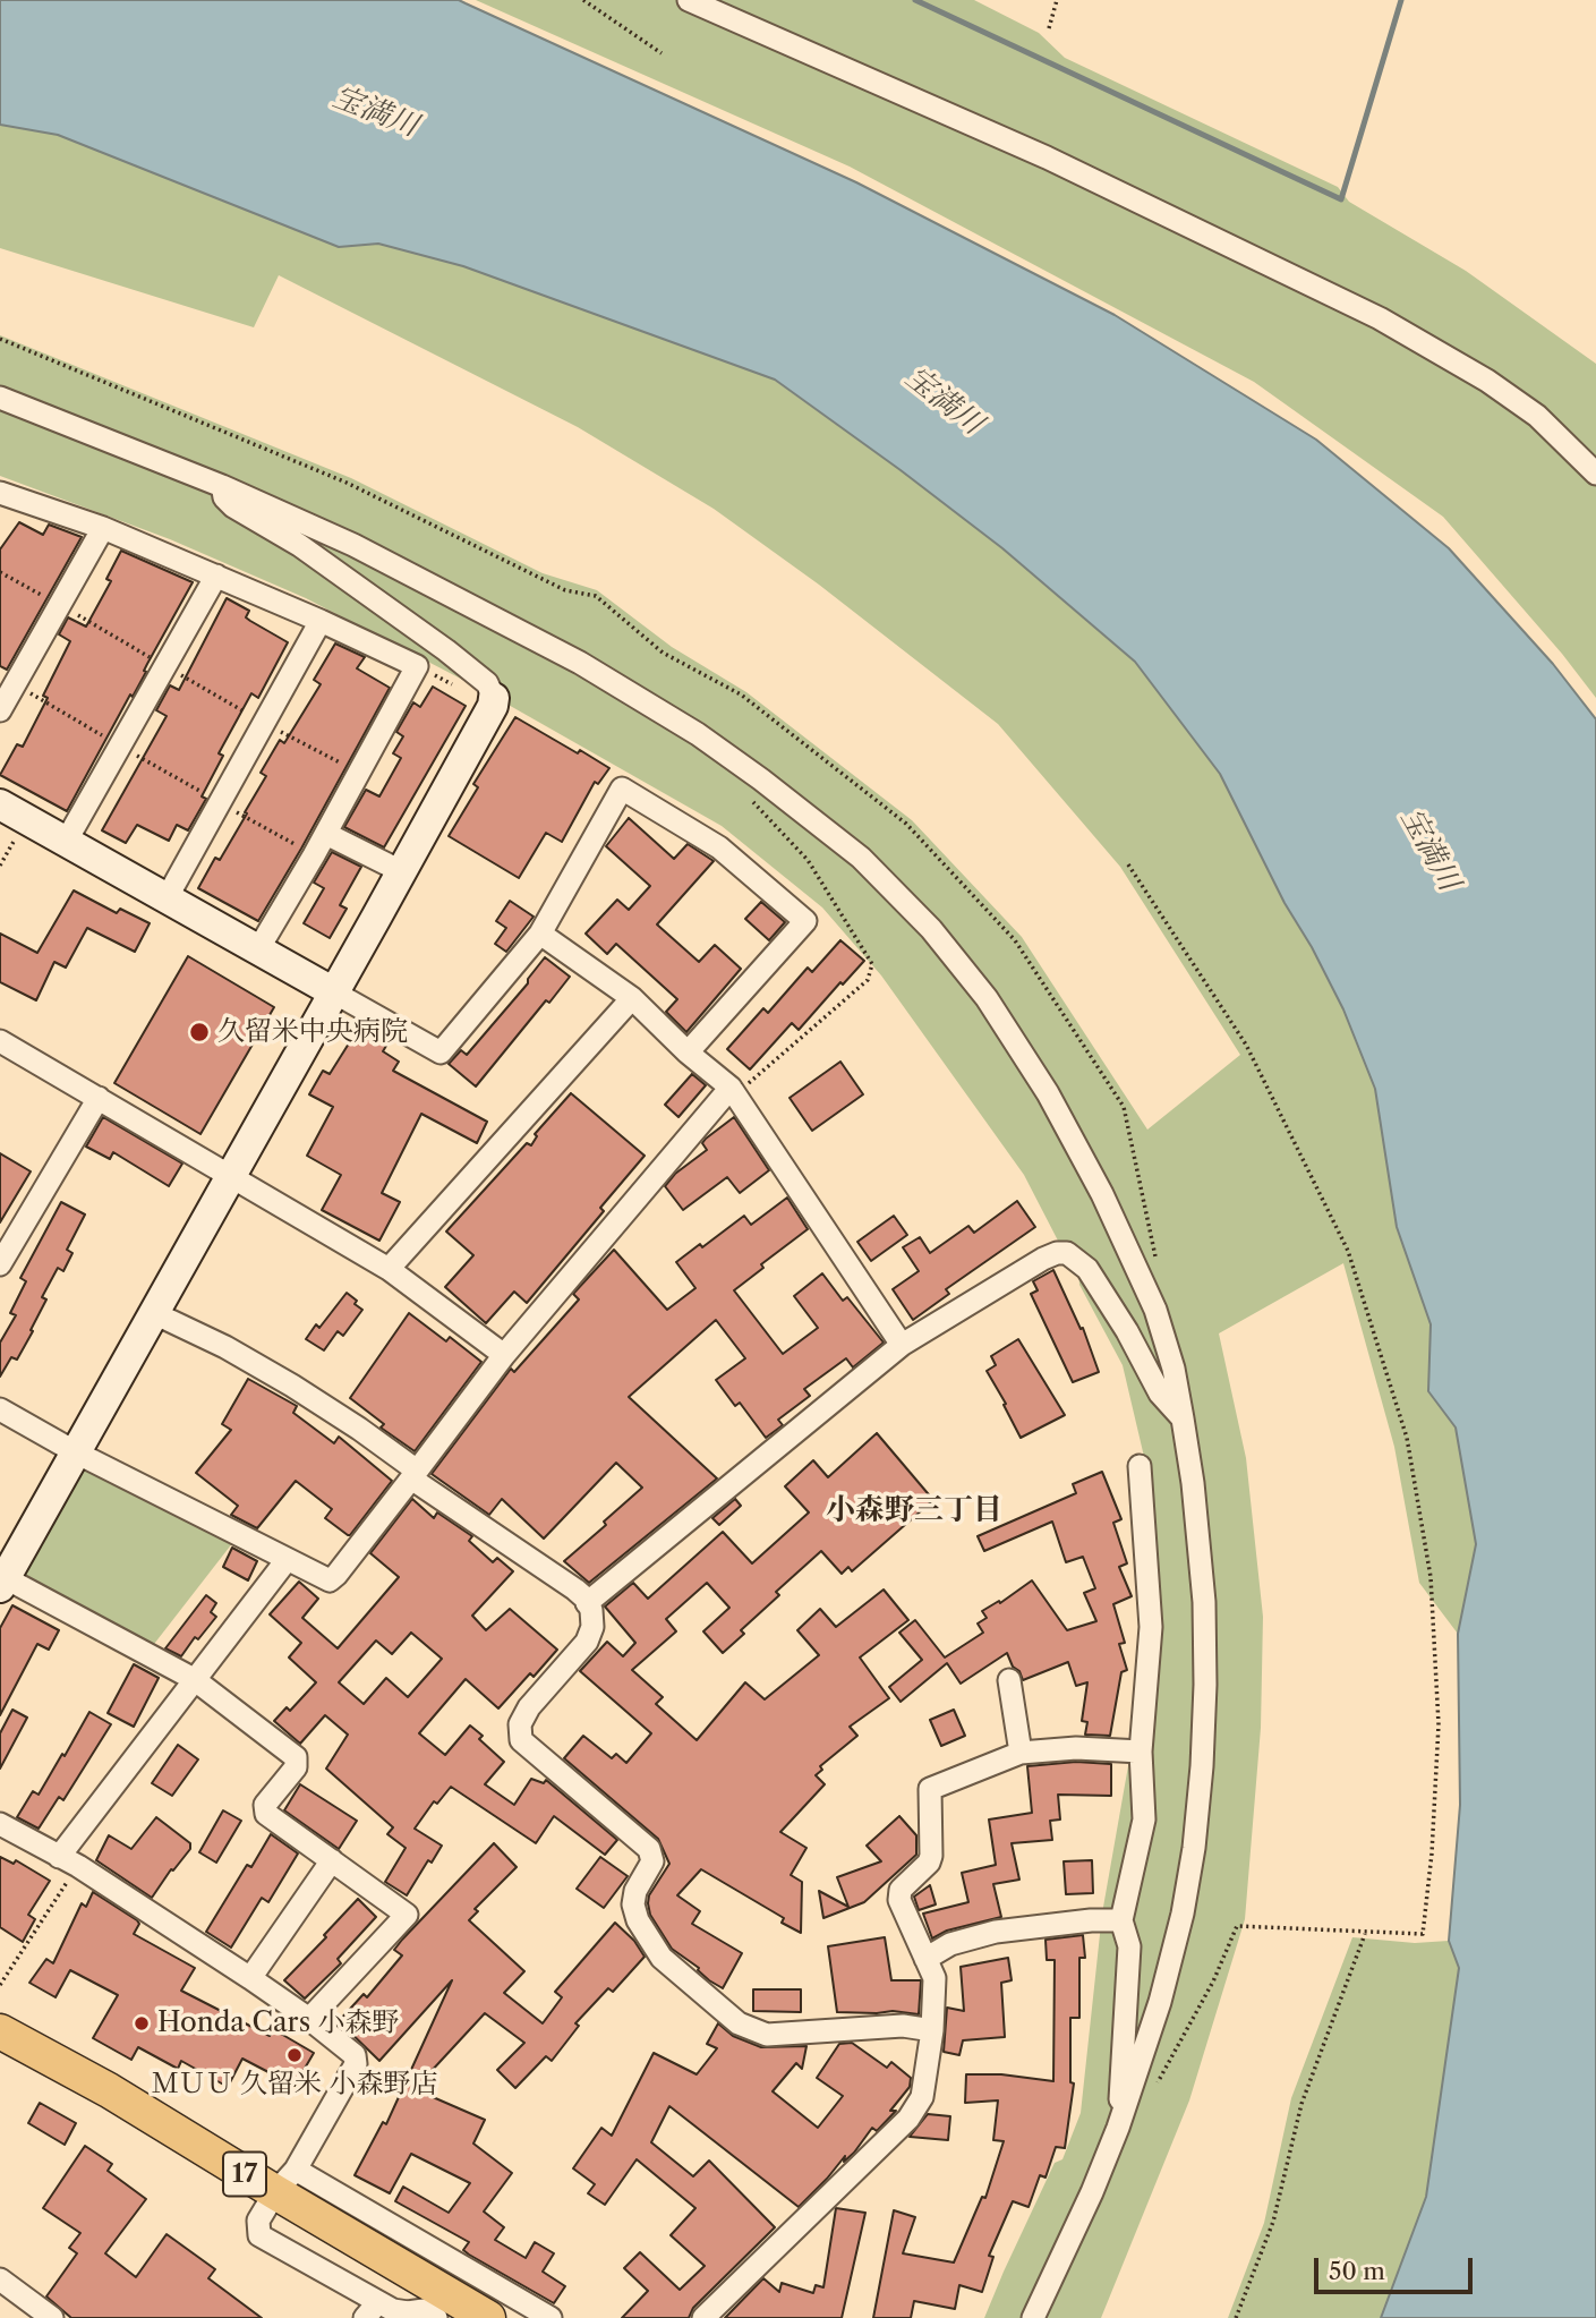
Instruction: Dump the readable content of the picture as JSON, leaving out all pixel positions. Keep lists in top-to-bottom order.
{
  "streets": {
    "main road": ["17"]
  },
  "districts": ["小森野三丁目"],
  "water": ["宝満川"],
  "places": ["久留米中央病院", "Honda Cars 小森野", "ＭＵＵ 久留米 小森野店"],
  "scale_bar": "50 m"
}
